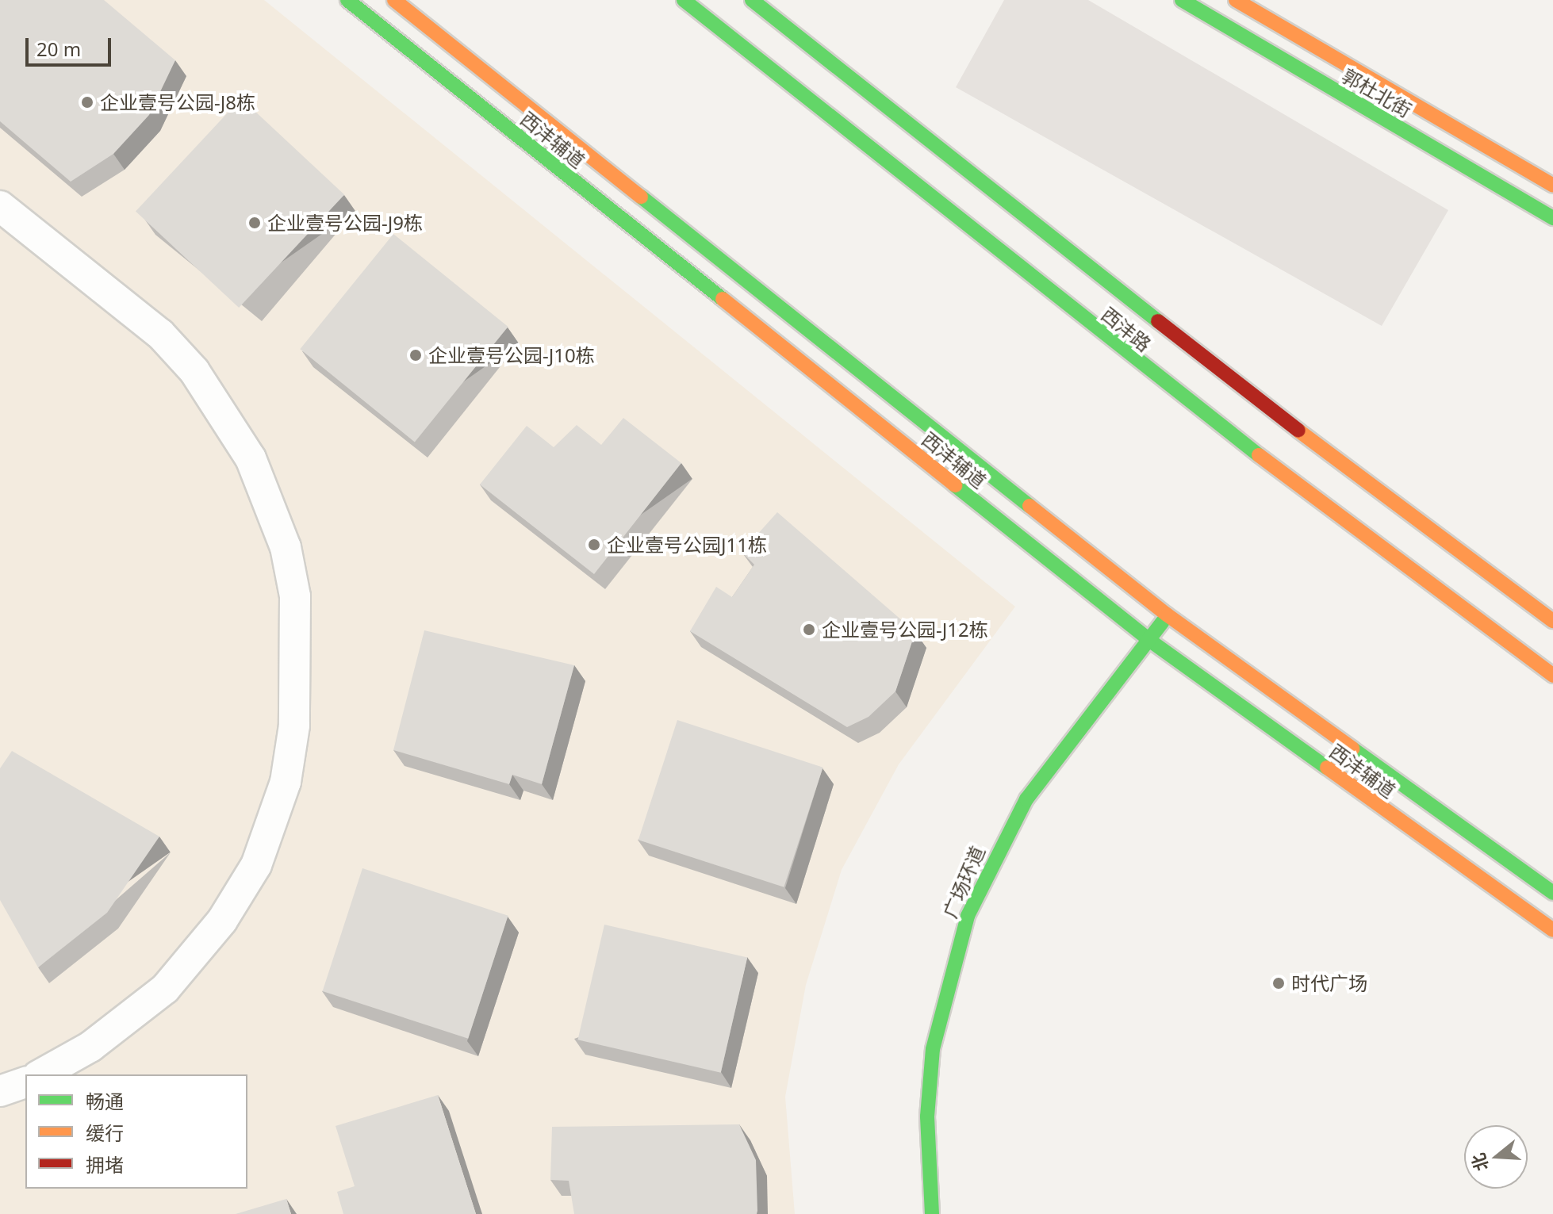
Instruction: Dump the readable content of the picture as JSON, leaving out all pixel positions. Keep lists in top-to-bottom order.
{
  "streets": {
    "main road": [
      "郭杜北街",
      "西沣辅道",
      "西沣路",
      "广场环道"
    ]
  },
  "crossings": [
    ["西沣辅道", "广场环道"]
  ],
  "places": [
    "企业壹号公园-J8栋",
    "企业壹号公园-J9栋",
    "企业壹号公园-J10栋",
    "企业壹号公园J11栋",
    "企业壹号公园-J12栋",
    "时代广场"
  ],
  "legend": ["畅通", "缓行", "拥堵"],
  "scale_bar": "20 m",
  "north": "left"
}
